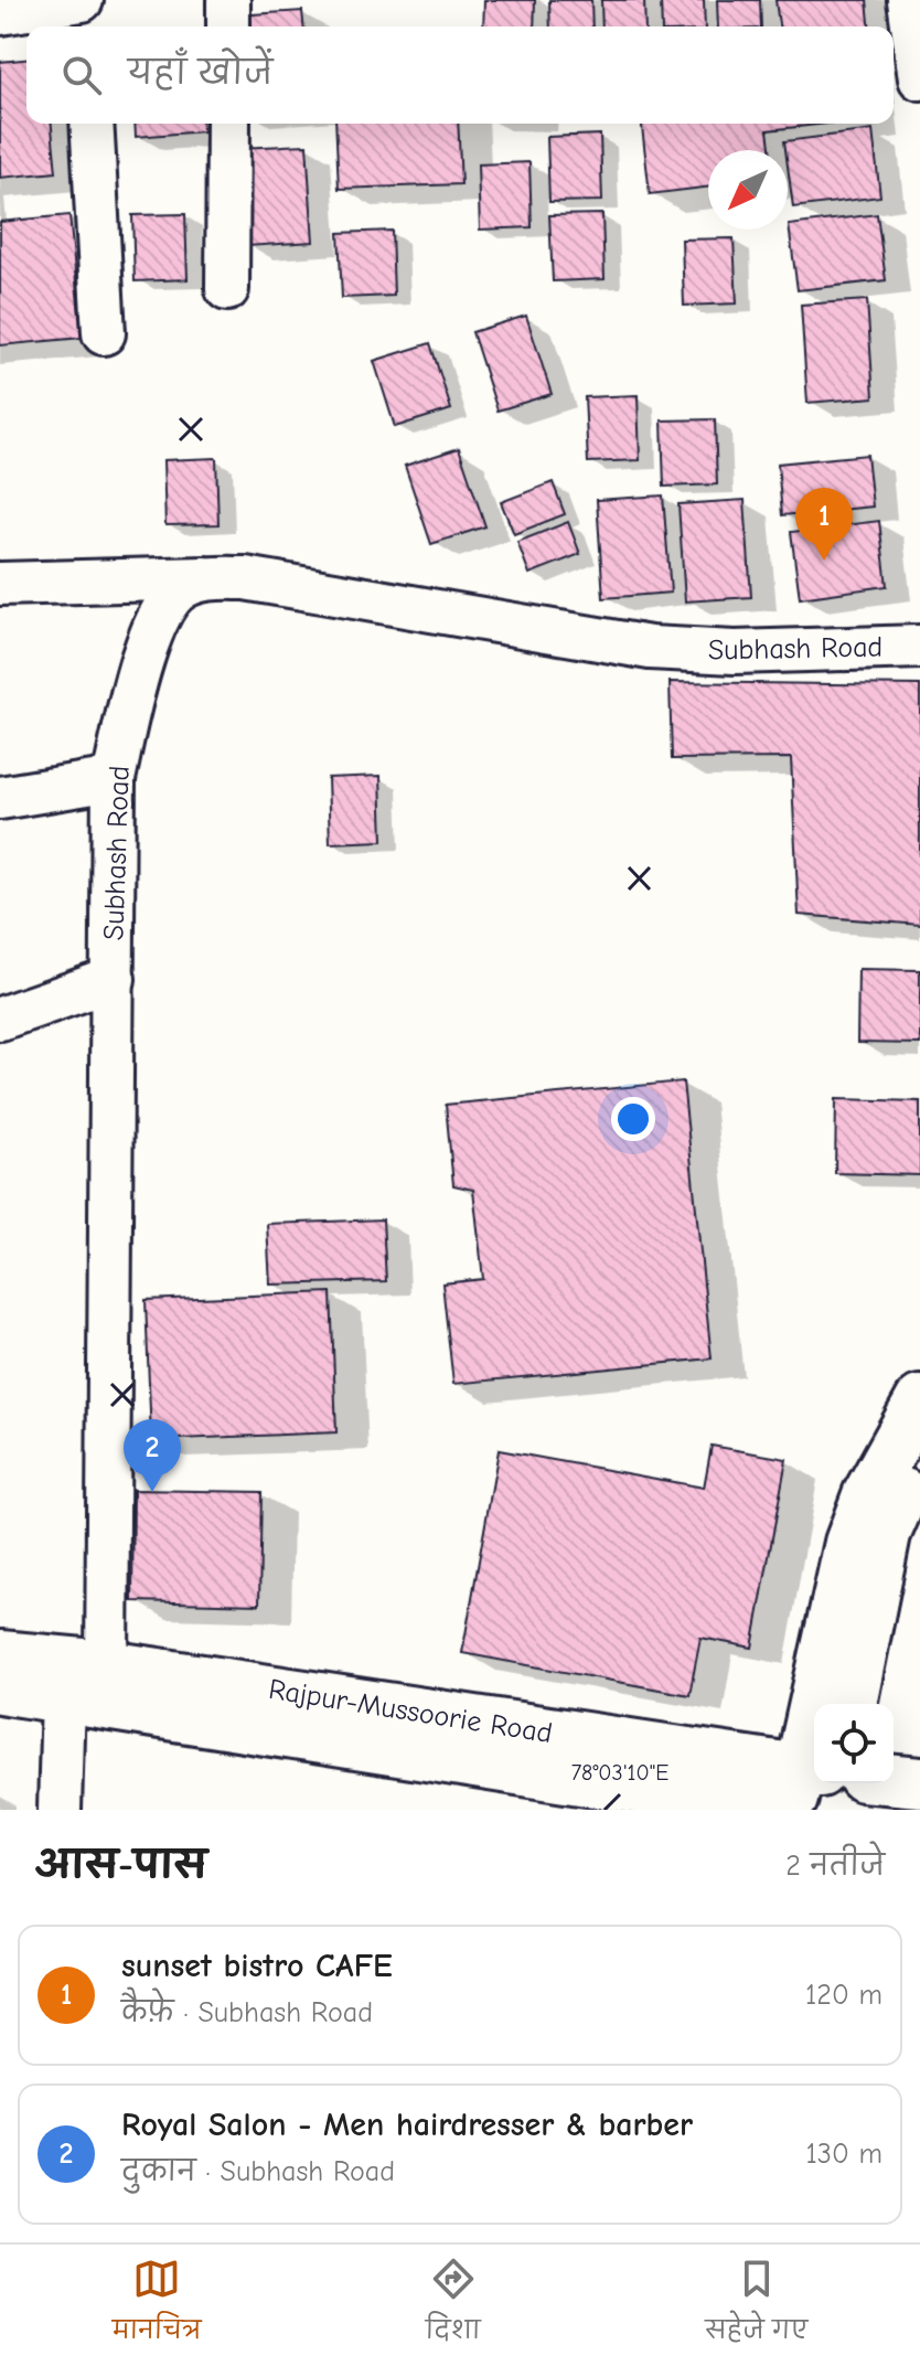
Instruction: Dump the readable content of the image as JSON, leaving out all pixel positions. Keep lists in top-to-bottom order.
{
  "streets": {
    "main road": ["Rajpur-Mussoorie Road"],
    "street": ["Subhash Road"]
  },
  "crossings": [
    ["Subhash Road", "Rajpur-Mussoorie Road"]
  ],
  "north": "bottom left",
  "page": {
    "search": "यहाँ खोजें",
    "pins": ["1", "2"],
    "heading": ["आस-पास", "2 नतीजे"],
    "list": [
      {
        "mark": "1",
        "name": "sunset bistro CAFE",
        "note": "कैफ़े · Subhash Road",
        "value": "120 m"
      },
      {
        "mark": "2",
        "name": "Royal Salon - Men hairdresser & barber",
        "note": "दुकान · Subhash Road",
        "value": "130 m"
      }
    ],
    "nav": ["मानचित्र", "दिशा", "सहेजे गए"]
  },
  "coordinates": ["78°03'10\"E"]
}
